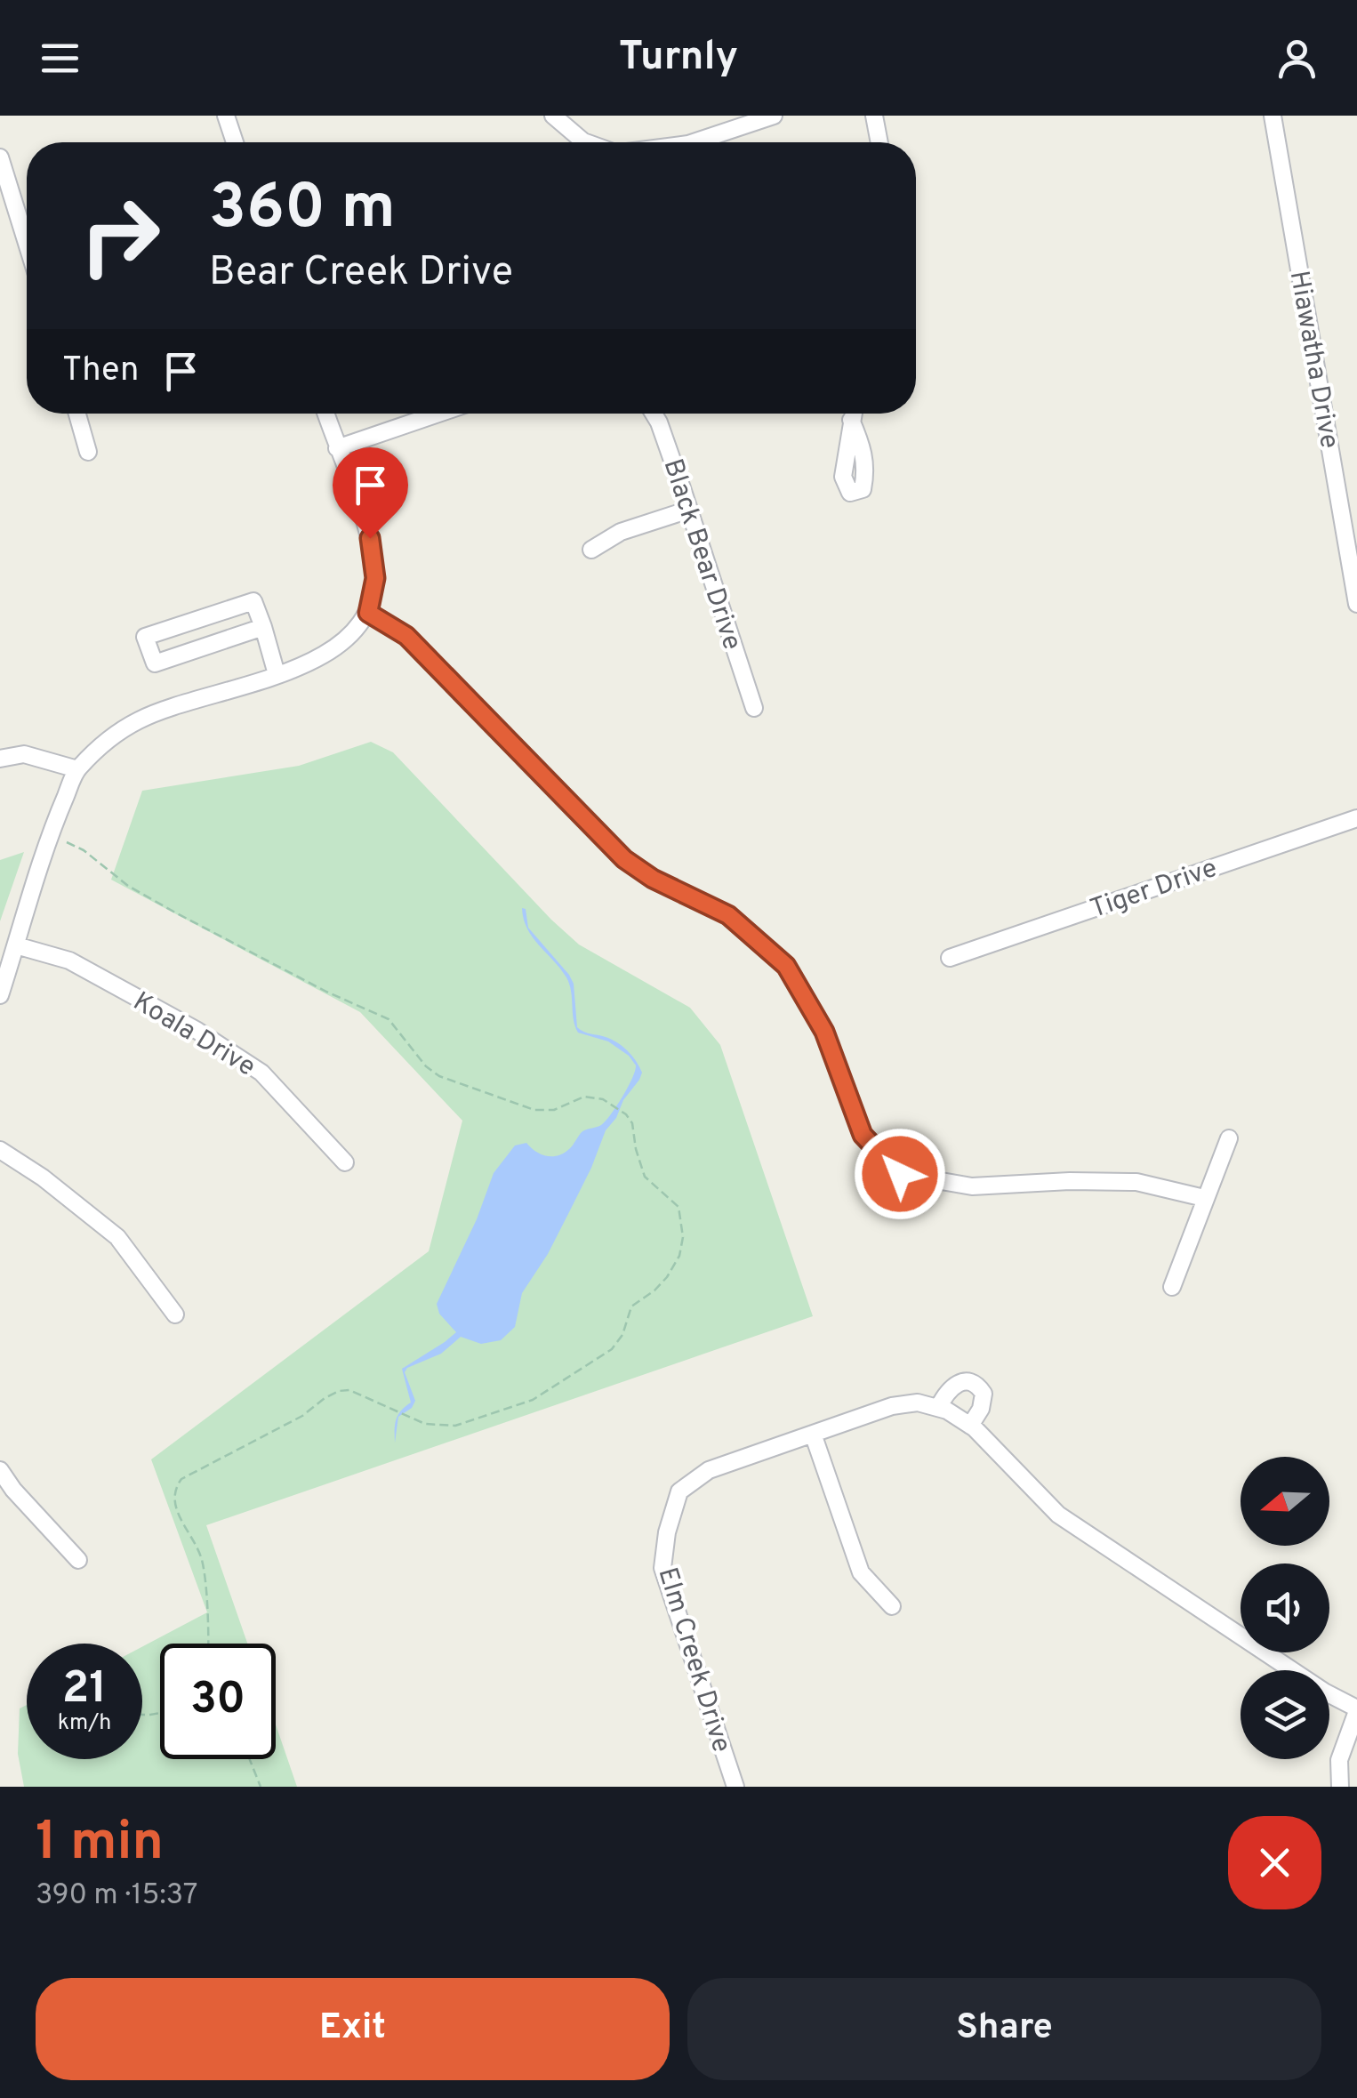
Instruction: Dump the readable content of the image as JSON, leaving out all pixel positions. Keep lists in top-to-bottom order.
{
  "streets": {
    "street": [
      "Hiawatha Drive",
      "Black Bear Drive",
      "Tiger Drive",
      "Koala Drive",
      "Elm Creek Drive"
    ]
  },
  "north": "left",
  "page": {
    "header": "Turnly",
    "turn": ["360 m", "Bear Creek Drive"],
    "then": "Then",
    "speed": "21 km/h",
    "limit": "30",
    "heading": ["1 min", "390 m · 15:37"],
    "buttons": ["Exit", "Share"]
  }
}
